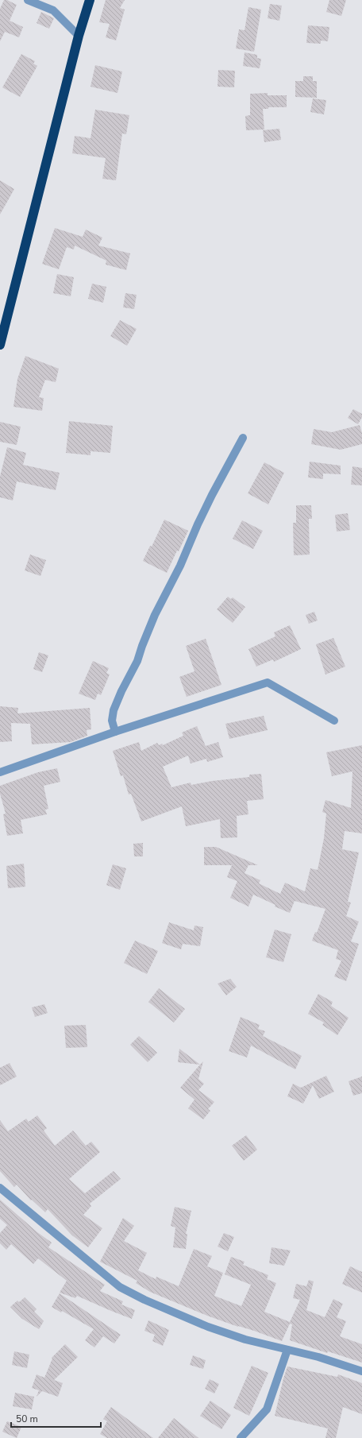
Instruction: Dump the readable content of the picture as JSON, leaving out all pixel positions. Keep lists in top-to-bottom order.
{
  "scale_bar": "50 m"
}
